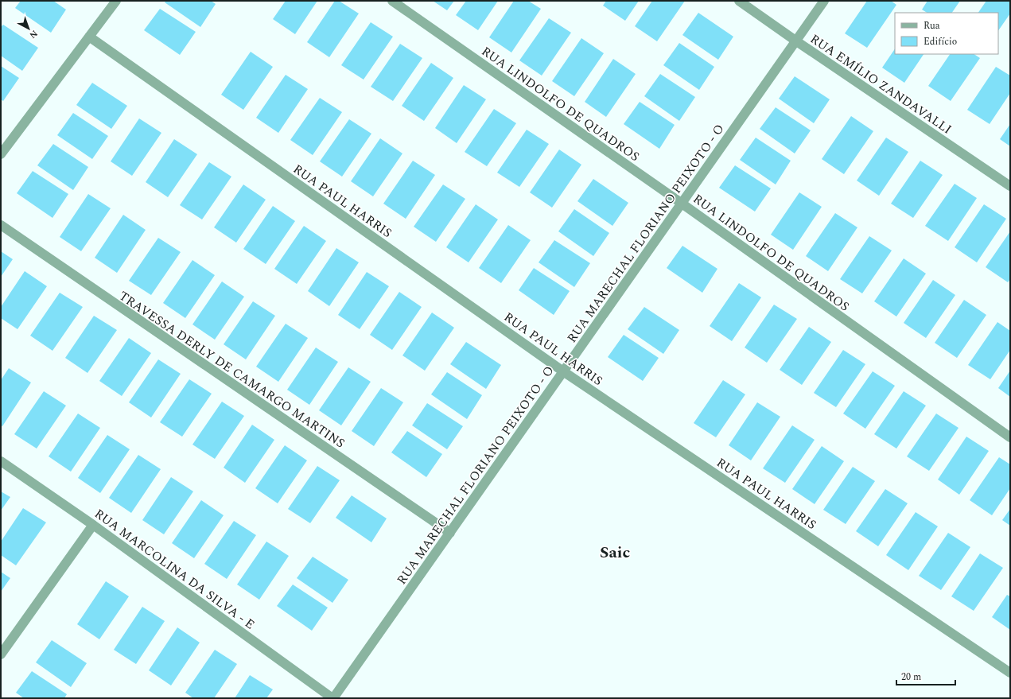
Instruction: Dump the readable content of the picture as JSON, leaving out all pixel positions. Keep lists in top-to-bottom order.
{
  "streets": {
    "street": [
      "RUA EMÍLIO ZANDAVALLI",
      "RUA LINDOLFO DE QUADROS",
      "RUA PAUL HARRIS",
      "RUA MARECHAL FLORIANO PEIXOTO - O",
      "TRAVESSA DERLY DE CAMARGO MARTINS",
      "RUA MARCOLINA DA SILVA - E"
    ]
  },
  "crossings": [
    ["RUA EMÍLIO ZANDAVALLI", "RUA MARECHAL FLORIANO PEIXOTO - O"],
    ["RUA LINDOLFO DE QUADROS", "RUA MARECHAL FLORIANO PEIXOTO - O"],
    ["RUA PAUL HARRIS", "RUA MARECHAL FLORIANO PEIXOTO - O"],
    ["RUA MARECHAL FLORIANO PEIXOTO - O", "TRAVESSA DERLY DE CAMARGO MARTINS"],
    ["RUA MARECHAL FLORIANO PEIXOTO - O", "RUA MARCOLINA DA SILVA - E"]
  ],
  "districts": ["Saic"],
  "legend": ["Rua", "Edifício"],
  "scale_bar": "20 m",
  "north": "bottom right"
}
